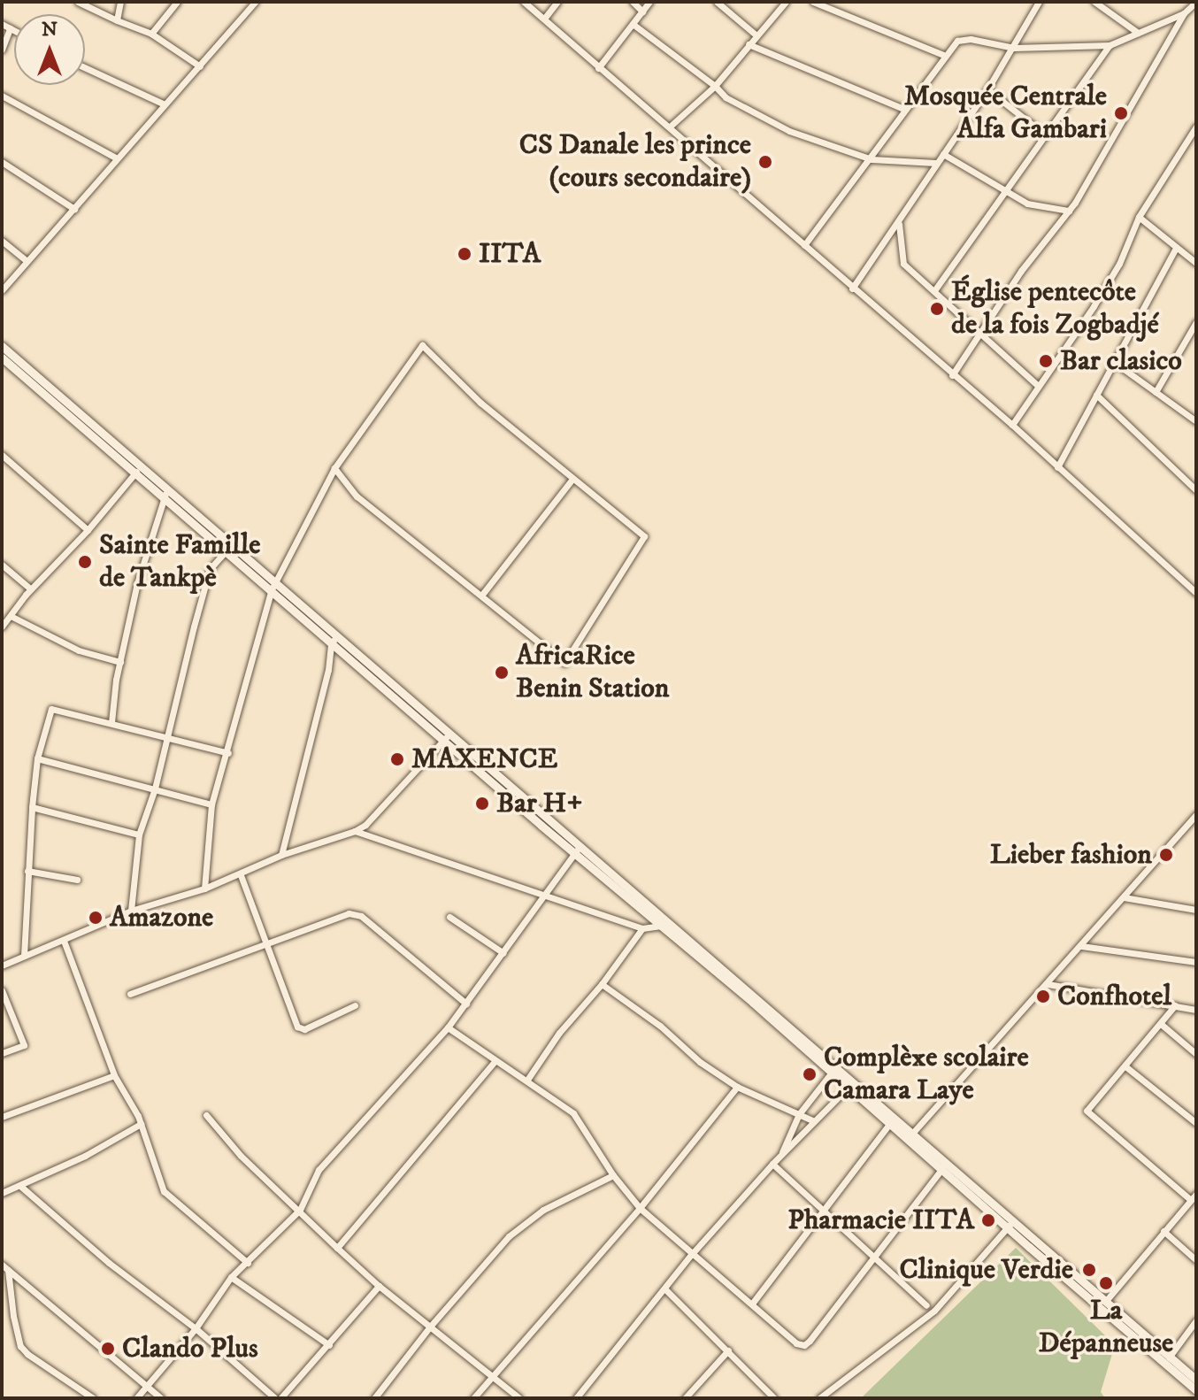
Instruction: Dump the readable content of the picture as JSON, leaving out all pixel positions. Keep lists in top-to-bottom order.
{
  "places": [
    "Mosquée Centrale Alfa Gambari",
    "CS Danale les prince (cours secondaire)",
    "IITA",
    "Église pentecôte de la fois Zogbadjé",
    "Bar clasico",
    "Sainte Famille de Tankpè",
    "AfricaRice Benin Station",
    "MAXENCE",
    "Bar H+",
    "Lieber fashion",
    "Amazone",
    "Confhotel",
    "Complèxe scolaire Camara Laye",
    "Pharmacie IITA",
    "Clinique Verdie",
    "La Dépanneuse",
    "Clando Plus"
  ],
  "north": "top"
}
